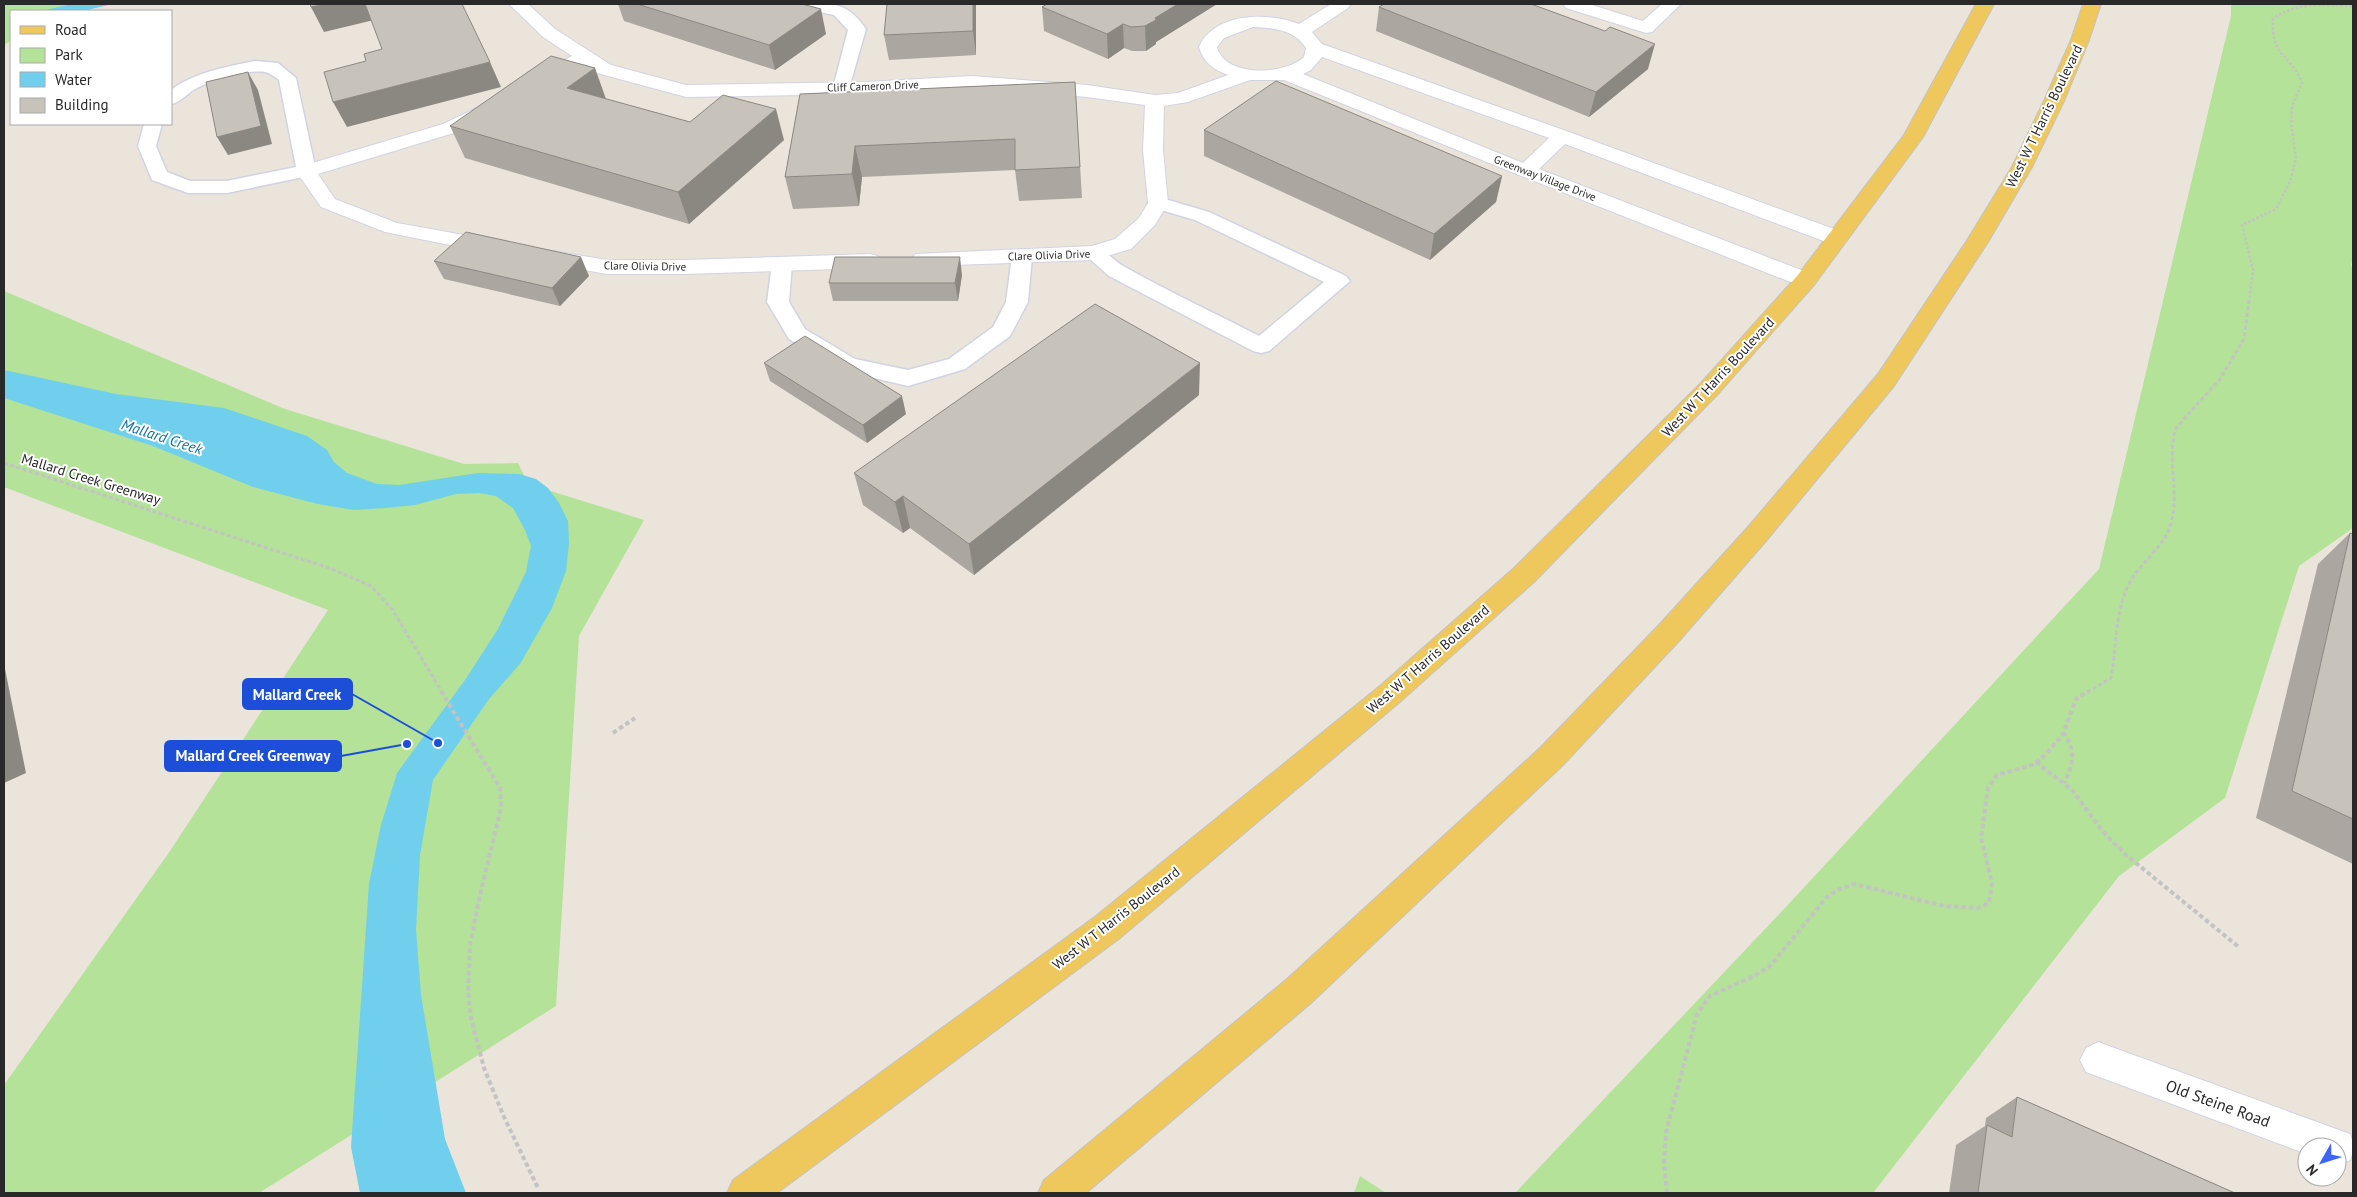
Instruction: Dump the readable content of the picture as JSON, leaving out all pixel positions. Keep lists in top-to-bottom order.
{
  "streets": {
    "main road": ["West W T Harris Boulevard"],
    "street": [
      "Cliff Cameron Drive",
      "Greenway Village Drive",
      "Clare Olivia Drive",
      "Old Steine Road"
    ],
    "path": ["Mallard Creek Greenway"]
  },
  "crossings": [
    ["Cliff Cameron Drive", "Greenway Village Drive"],
    ["West W T Harris Boulevard", "Greenway Village Drive"]
  ],
  "water": ["Mallard Creek"],
  "places": ["Mallard Creek", "Mallard Creek Greenway"],
  "legend": [
    "Road",
    "Park",
    "Water",
    "Building"
  ],
  "north": "bottom left"
}
